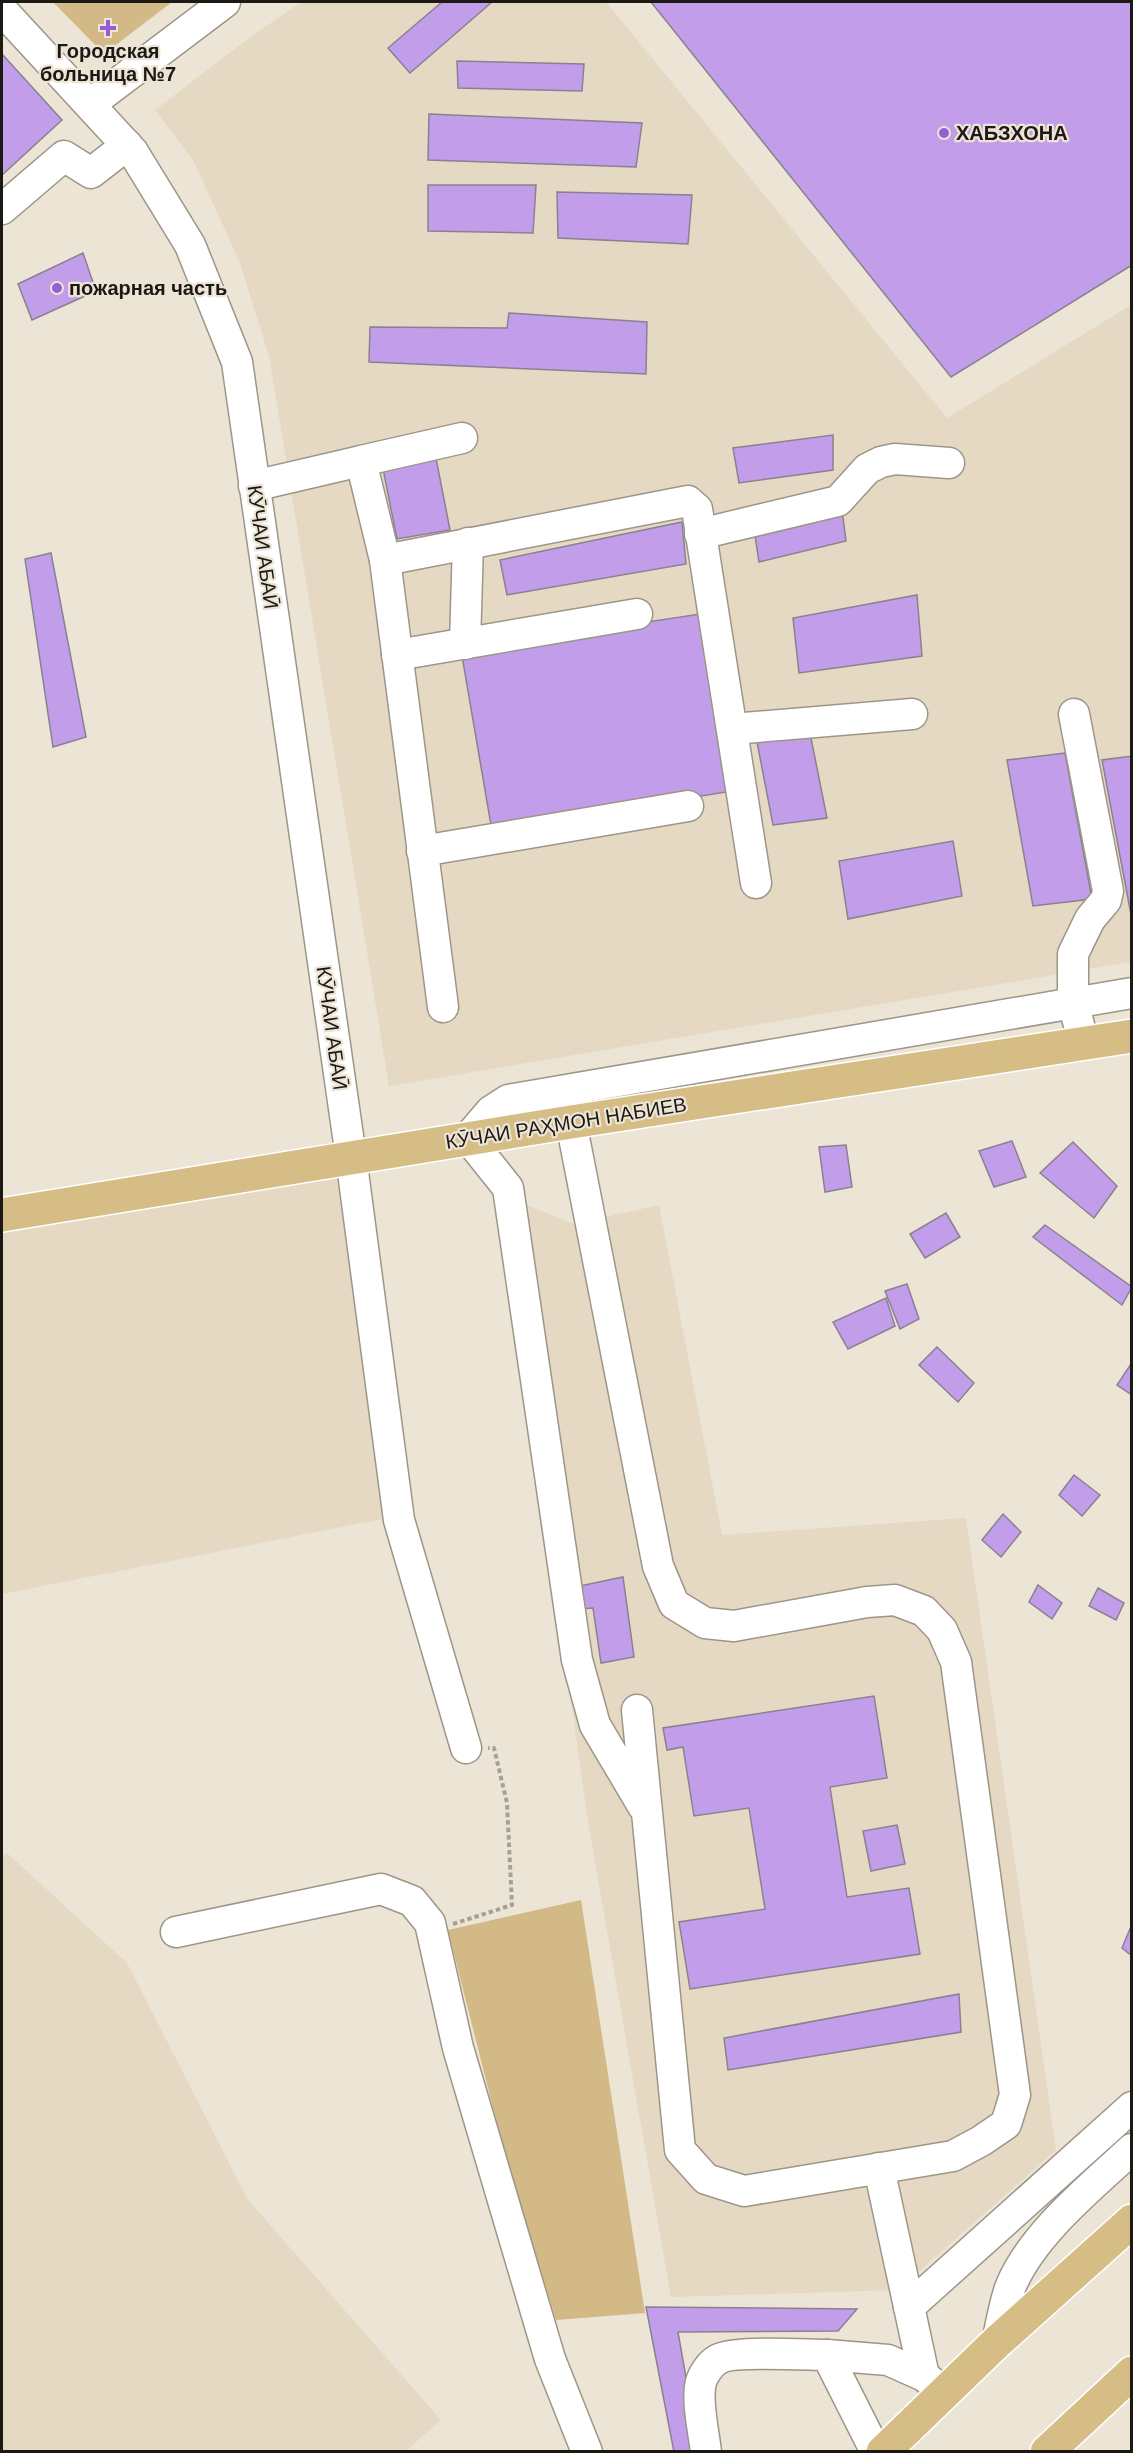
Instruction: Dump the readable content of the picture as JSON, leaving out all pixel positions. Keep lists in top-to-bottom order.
{
  "streets": {
    "main road": ["КӮЧАИ РАҲМОН НАБИЕВ"],
    "street": ["КӮЧАИ АБАӢ"]
  },
  "crossings": [
    ["КӮЧАИ АБАӢ", "КӮЧАИ РАҲМОН НАБИЕВ"]
  ],
  "places": {
    "health": ["Городская больница №7"],
    "other": ["ХАБЗХОНА", "пожарная часть"]
  }
}
